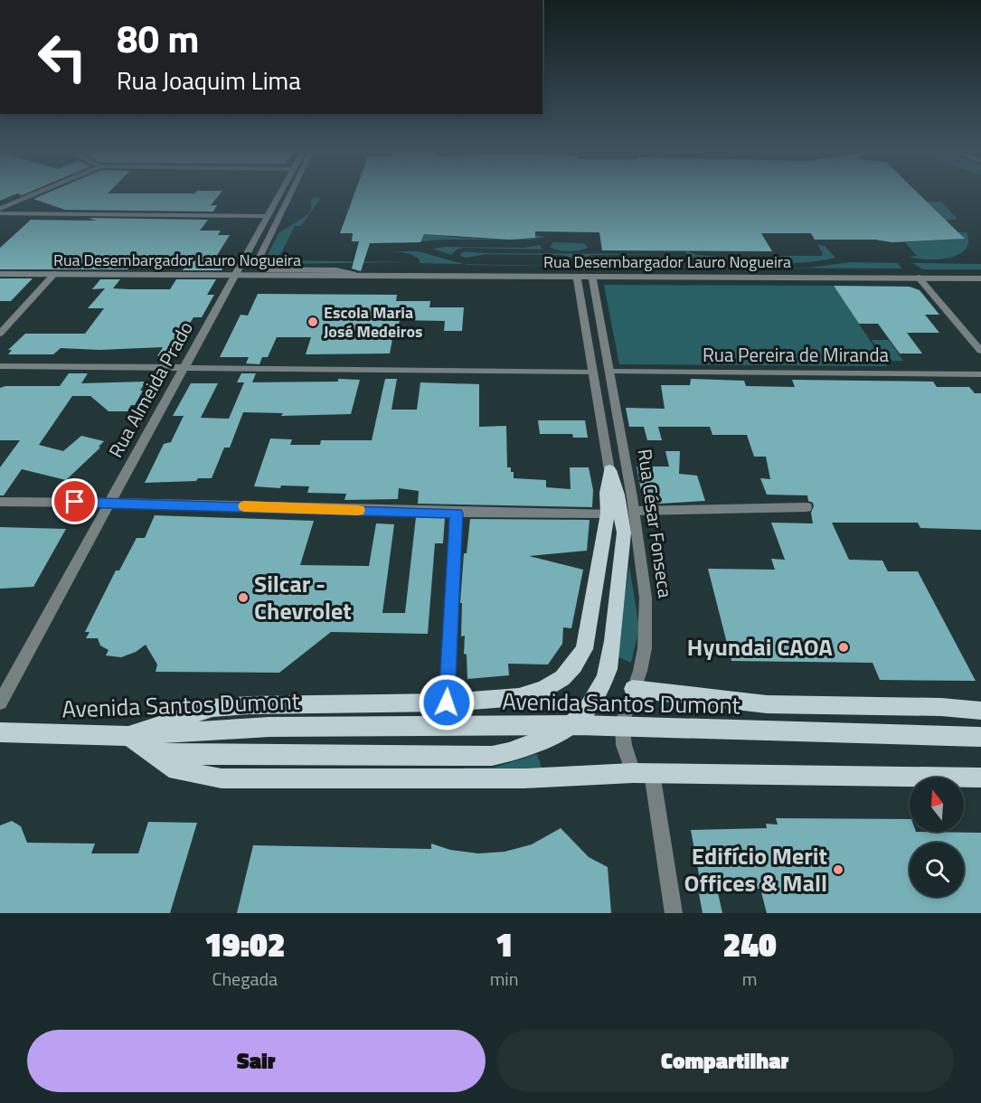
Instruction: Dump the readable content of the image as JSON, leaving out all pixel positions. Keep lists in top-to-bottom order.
{
  "streets": {
    "main road": ["Avenida Santos Dumont"],
    "street": [
      "Rua Desembargador Lauro Nogueira",
      "Rua Pereira de Miranda",
      "Rua Almeida Prado",
      "Rua César Fonseca"
    ]
  },
  "crossings": [
    ["Rua Desembargador Lauro Nogueira", "Rua Almeida Prado"],
    ["Rua Desembargador Lauro Nogueira", "Rua César Fonseca"],
    ["Rua Pereira de Miranda", "Rua César Fonseca"],
    ["Rua César Fonseca", "Avenida Santos Dumont"]
  ],
  "places": [
    "Escola Maria José Medeiros",
    "Silcar - Chevrolet",
    "Hyundai CAOA",
    "Edifício Merit Offices & Mall"
  ],
  "north": "top",
  "page": {
    "turn": ["80 m", "Rua Joaquim Lima"],
    "eta": [
      "19:02",
      "Chegada",
      "1",
      "min",
      "240",
      "m"
    ],
    "buttons": ["Sair", "Compartilhar"]
  }
}
